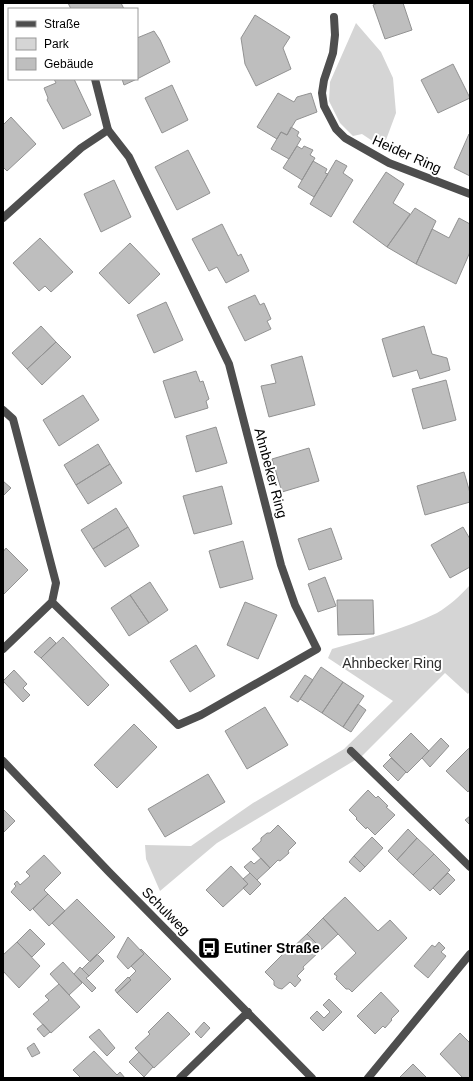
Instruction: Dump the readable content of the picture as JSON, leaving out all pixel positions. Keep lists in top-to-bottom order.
{
  "streets": {
    "street": ["Heider Ring", "Ahnbeker Ring", "Schulweg"]
  },
  "parks": ["Ahnbecker Ring"],
  "places": {
    "bus stop": ["Eutiner Straße"]
  },
  "legend": ["Straße", "Park", "Gebäude"]
}
